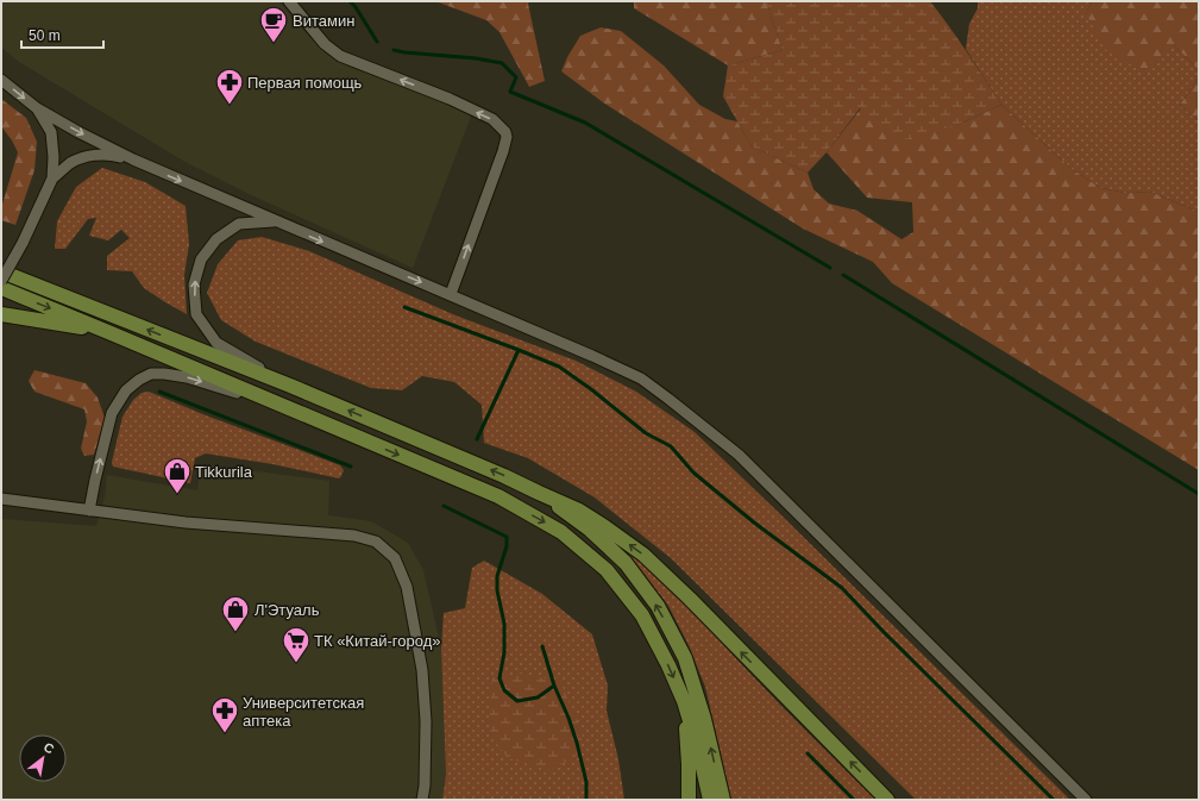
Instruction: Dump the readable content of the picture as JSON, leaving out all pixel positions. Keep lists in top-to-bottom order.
{
  "places": {
    "cafe": ["Витамин"],
    "pharmacy": ["Первая помощь", "Университетская аптека"],
    "shop": ["Tikkurila", "Л'Этуаль"],
    "supermarket": ["ТК «Китай-город»"]
  },
  "scale_bar": "50 m",
  "north": "top right"
}
